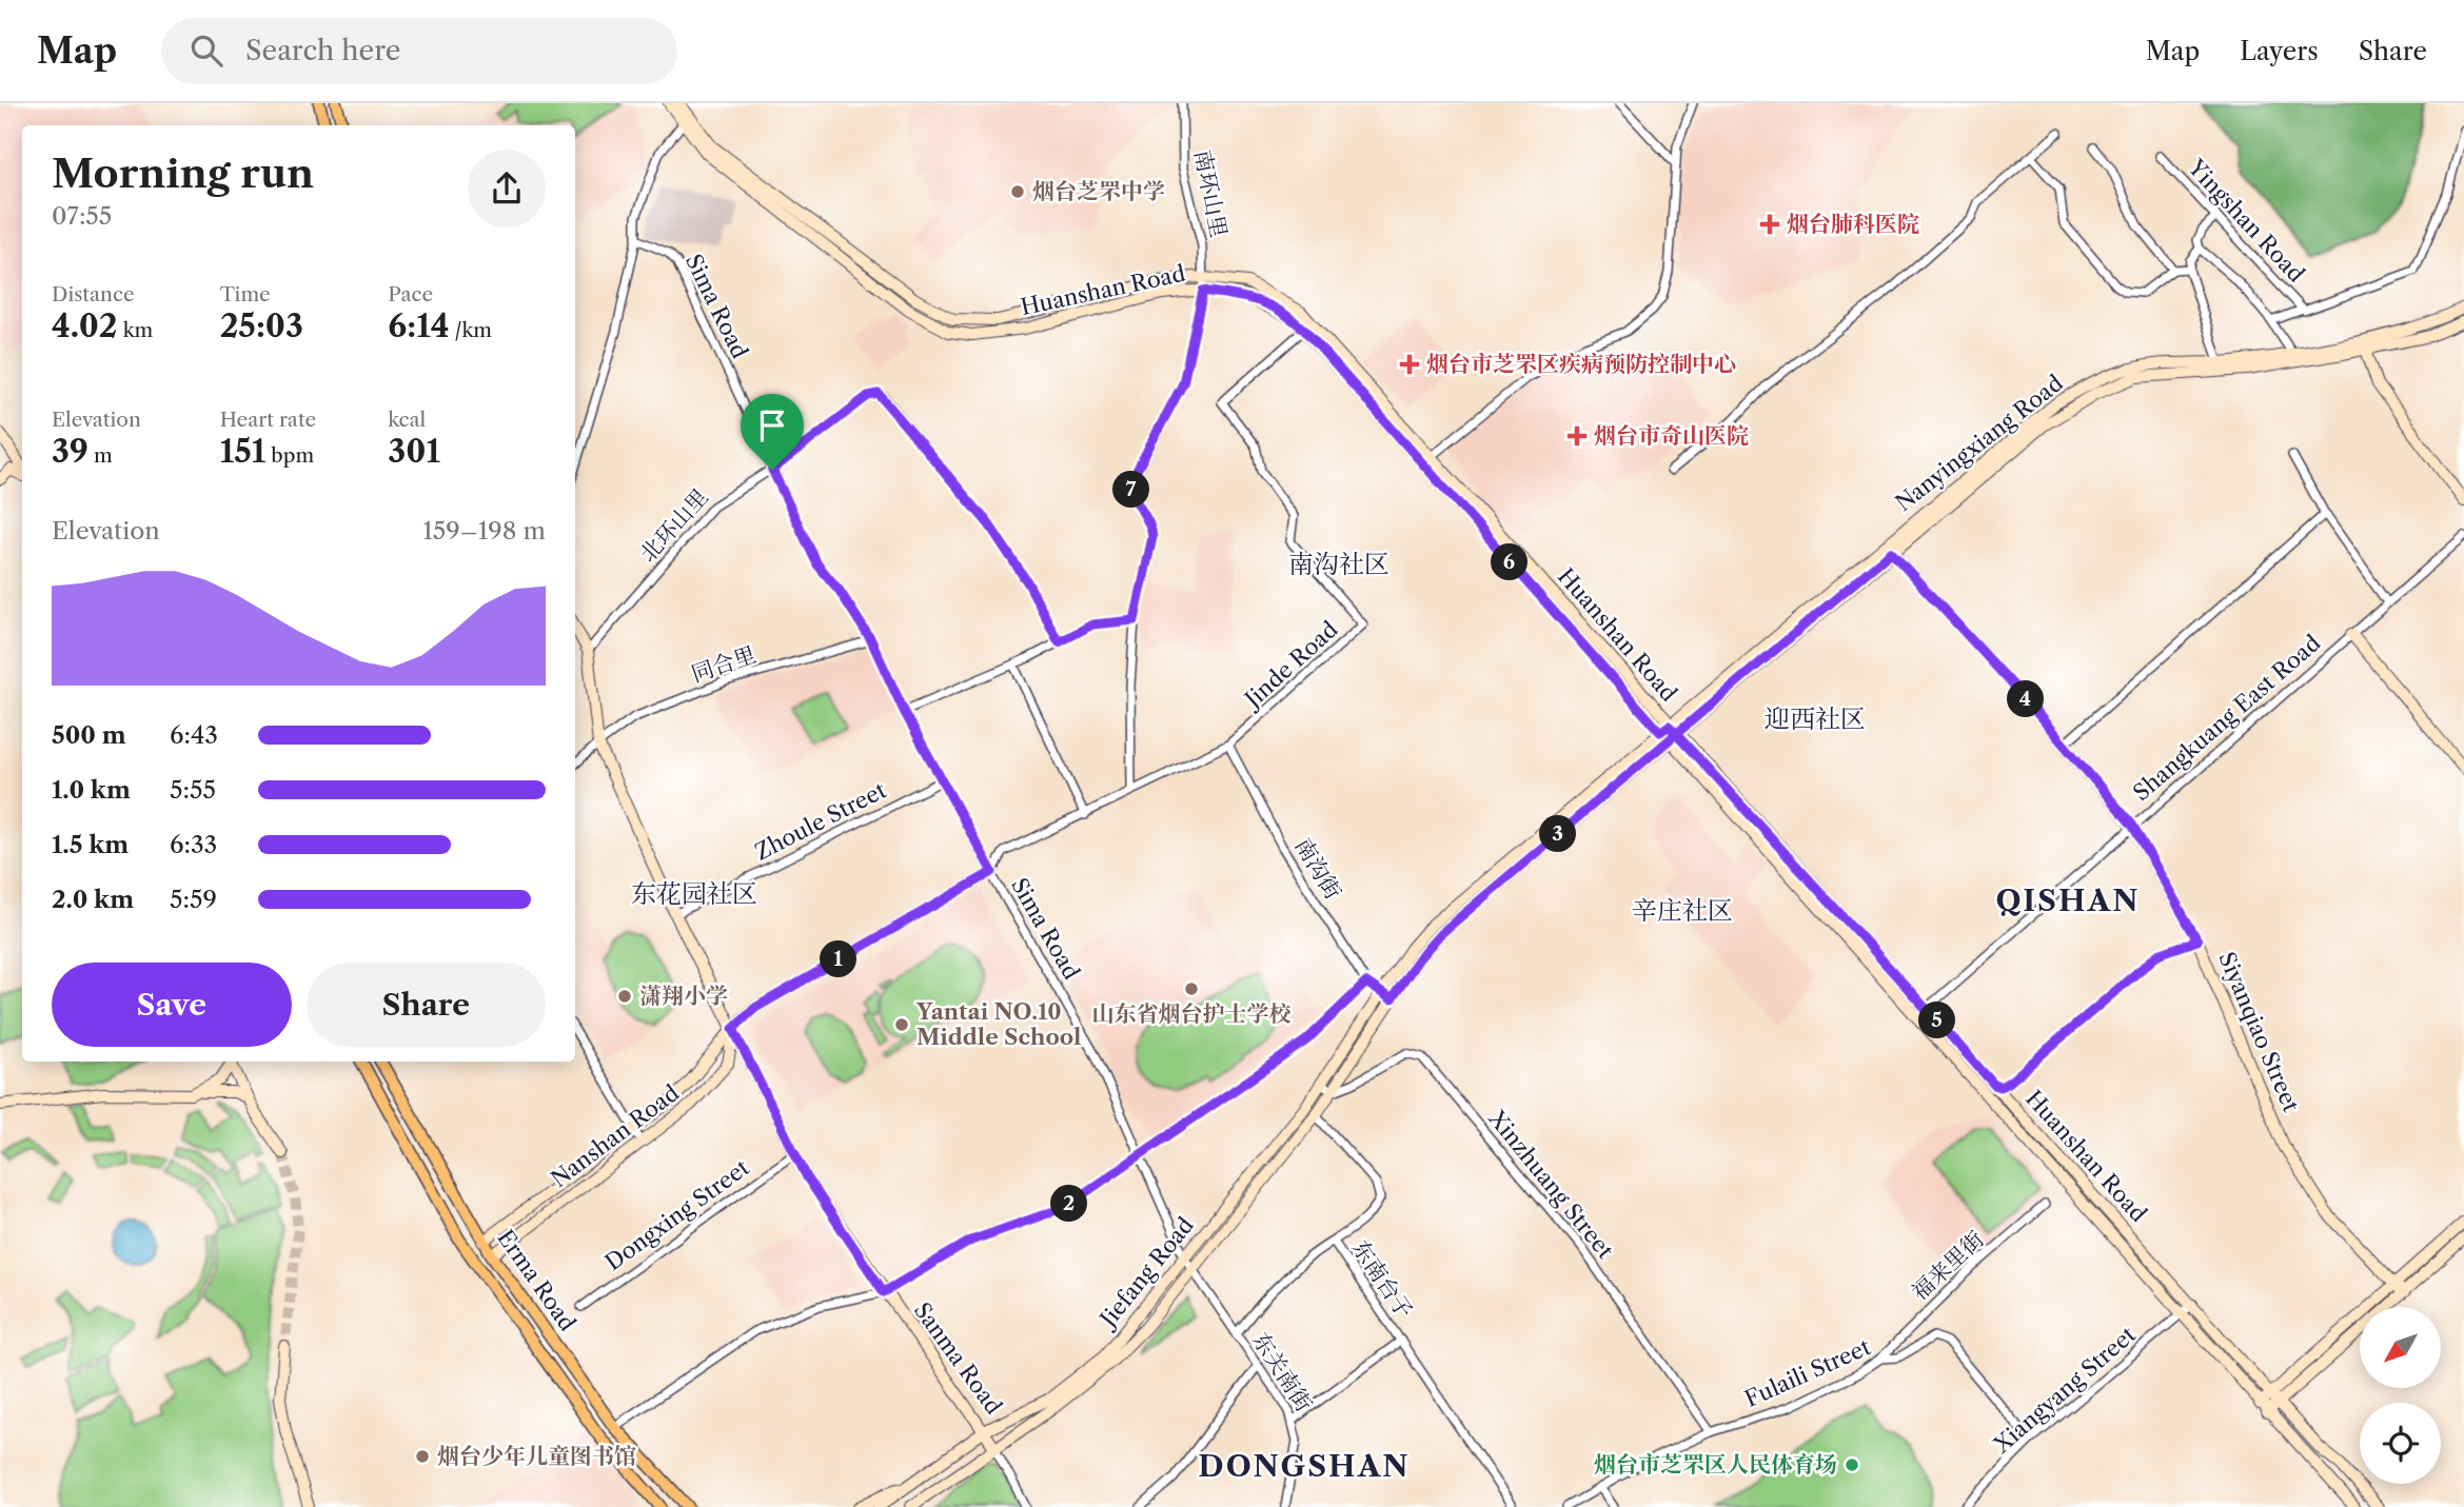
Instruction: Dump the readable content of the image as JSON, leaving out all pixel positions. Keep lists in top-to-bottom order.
{
  "streets": {
    "main road": [
      "Huanshan Road",
      "Nanyingxiang Road",
      "Siyanqiao Street",
      "Nanshan Road",
      "Jiefang Road",
      "Erma Road",
      "Sanma Road"
    ],
    "street": [
      "南环山里",
      "Yingshan Road",
      "Sima Road",
      "北环山里",
      "同合里",
      "Jinde Road",
      "Shangkuang East Road",
      "Zhoule Street",
      "南沟街",
      "Xinzhuang Street",
      "Dongxing Street",
      "福来里街",
      "东南台子",
      "东关南街",
      "Fulaili Street",
      "Xiangyang Street"
    ]
  },
  "crossings": [
    ["南环山里", "Huanshan Road"],
    ["Huanshan Road", "Nanyingxiang Road"],
    ["Huanshan Road", "Jinde Road"],
    ["Huanshan Road", "Shangkuang East Road"],
    ["Huanshan Road", "Jiefang Road"],
    ["Huanshan Road", "Xiangyang Street"],
    ["Sima Road", "北环山里"],
    ["Sima Road", "同合里"],
    ["Sima Road", "Jinde Road"],
    ["Sima Road", "Zhoule Street"],
    ["Sima Road", "Nanshan Road"],
    ["Sima Road", "Jiefang Road"],
    ["Sima Road", "东关南街"],
    ["Nanyingxiang Road", "Siyanqiao Street"],
    ["Nanyingxiang Road", "Jiefang Road"],
    ["北环山里", "Sanma Road"],
    ["同合里", "Sanma Road"],
    ["Jinde Road", "南沟街"],
    ["Jinde Road", "Nanshan Road"],
    ["Shangkuang East Road", "Siyanqiao Street"],
    ["Zhoule Street", "Sanma Road"],
    ["南沟街", "Jiefang Road"],
    ["Nanshan Road", "Erma Road"],
    ["Nanshan Road", "Sanma Road"],
    ["Xinzhuang Street", "Jiefang Road"],
    ["Xinzhuang Street", "Fulaili Street"],
    ["Dongxing Street", "Sanma Road"],
    ["福来里街", "Fulaili Street"],
    ["Jiefang Road", "Sanma Road"],
    ["Jiefang Road", "东关南街"],
    ["东南台子", "东关南街"],
    ["Fulaili Street", "Xiangyang Street"]
  ],
  "districts": [
    "南沟社区",
    "迎西社区",
    "东花园社区",
    "QISHAN",
    "辛庄社区",
    "DONGSHAN"
  ],
  "places": {
    "other": [
      "烟台芝罘中学",
      "山东省烟台护士学校",
      "潇翔小学",
      "Yantai NO.10 Middle School",
      "烟台少年儿童图书馆",
      "烟台市芝罘区人民体育场"
    ],
    "health": ["烟台肺科医院", "烟台市芝罘区疾病预防控制中心", "烟台市奇山医院"]
  },
  "north": "bottom left",
  "page": {
    "header": "Map",
    "search": "Search here",
    "nav": ["Map", "Layers", "Share"],
    "heading": ["Morning run", "07:55"],
    "stats": [
      ["Distance", "4.02 km"],
      ["Time", "25:03"],
      ["Pace", "6:14 /km"],
      ["Elevation", "39 m"],
      ["Heart rate", "151 bpm"],
      ["kcal", "301"]
    ],
    "pins": [
      "7",
      "6",
      "4",
      "3",
      "1",
      "5",
      "2"
    ],
    "chart": ["Elevation", "159–198 m"],
    "list": [
      {
        "name": "500 m",
        "note": "6:43"
      },
      {
        "name": "1.0 km",
        "note": "5:55"
      },
      {
        "name": "1.5 km",
        "note": "6:33"
      },
      {
        "name": "2.0 km",
        "note": "5:59"
      }
    ],
    "buttons": ["Save", "Share"]
  }
}
